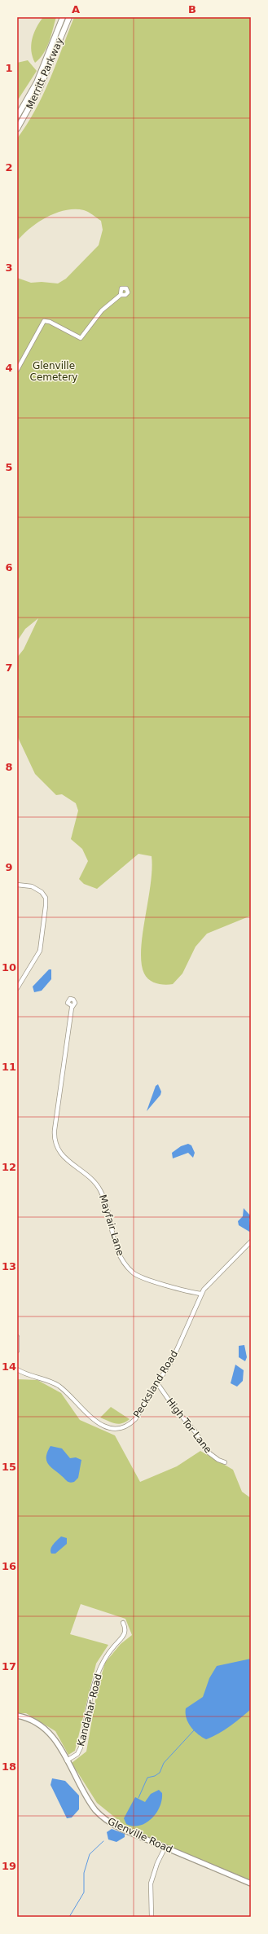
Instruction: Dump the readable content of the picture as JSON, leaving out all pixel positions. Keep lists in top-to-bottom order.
{
  "streets": {
    "highway": ["Merritt Parkway"],
    "main road": ["Glenville Road"],
    "street": [
      "Mayfair Lane",
      "Pecksland Road",
      "High Tor Lane",
      "Kandahar Road"
    ]
  },
  "crossings": [
    ["Mayfair Lane", "Pecksland Road"],
    ["Pecksland Road", "High Tor Lane"],
    ["Kandahar Road", "Glenville Road"]
  ],
  "parks": ["Glenville Cemetery"],
  "grid": {
    "columns": ["A", "B"],
    "rows": [
      "1",
      "2",
      "3",
      "4",
      "5",
      "6",
      "7",
      "8",
      "9",
      "10",
      "11",
      "12",
      "13",
      "14",
      "15",
      "16",
      "17",
      "18",
      "19"
    ]
  }
}
